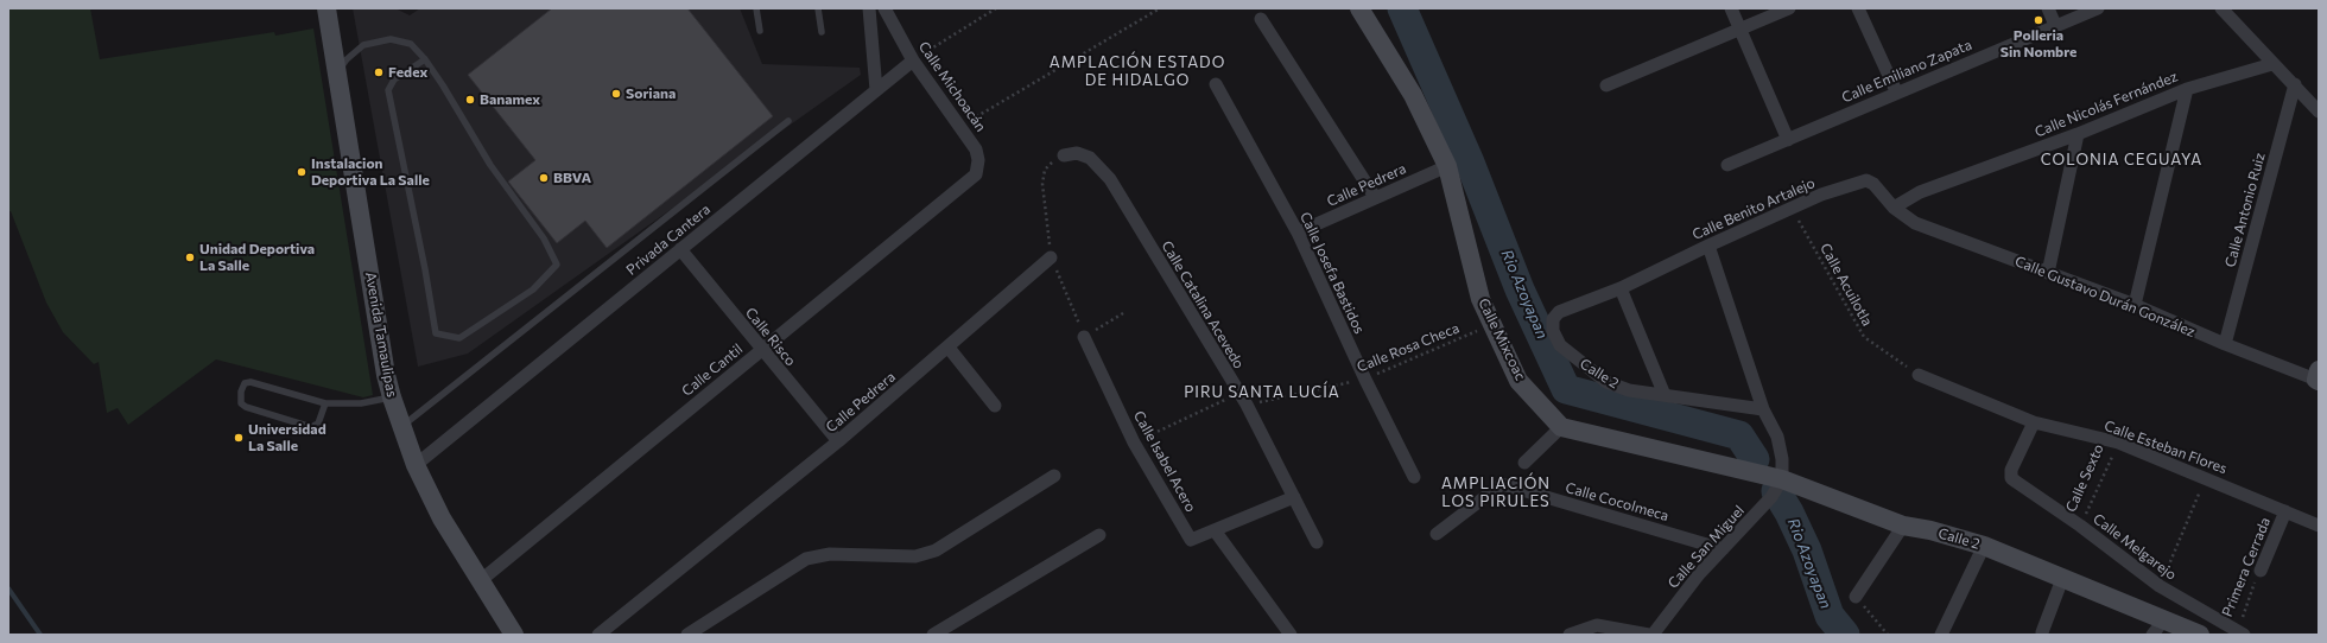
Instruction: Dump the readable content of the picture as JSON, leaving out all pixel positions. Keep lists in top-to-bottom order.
{
  "streets": {
    "street": [
      "Calle Emiliano Zapata",
      "Calle Michoacán",
      "Calle Nicolás Fernández",
      "Calle Pedrera",
      "Calle Benito Artalejo",
      "Calle Antonio Ruiz",
      "Privada Cantera",
      "Calle Josefa Bastidos",
      "Calle Gustavo Durán González",
      "Calle Catalina Acevedo",
      "Avenida Tamaulipas",
      "Calle Risco",
      "Calle Mixcoac",
      "Calle Cantil",
      "Calle 2",
      "Calle Esteban Flores",
      "Calle Isabel Acero",
      "Calle Cocolmeca",
      "Calle San Miguel",
      "Calle Melgarejo",
      "Primera Cerrada"
    ],
    "path": ["Calle Acuilotla", "Calle Rosa Checa", "Calle Sexto"]
  },
  "crossings": [
    ["Calle Michoacán", "Privada Cantera"],
    ["Calle Michoacán", "Calle Cantil"],
    ["Calle Nicolás Fernández", "Calle Benito Artalejo"],
    ["Calle Nicolás Fernández", "Calle Gustavo Durán González"],
    ["Calle Pedrera", "Calle Josefa Bastidos"],
    ["Calle Pedrera", "Calle Risco"],
    ["Calle Pedrera", "Calle Mixcoac"],
    ["Calle Benito Artalejo", "Calle Acuilotla"],
    ["Calle Benito Artalejo", "Calle Gustavo Durán González"],
    ["Calle Benito Artalejo", "Calle 2"],
    ["Calle Antonio Ruiz", "Calle Gustavo Durán González"],
    ["Privada Cantera", "Avenida Tamaulipas"],
    ["Privada Cantera", "Calle Risco"],
    ["Calle Josefa Bastidos", "Calle Rosa Checa"],
    ["Calle Acuilotla", "Calle Esteban Flores"],
    ["Calle Catalina Acevedo", "Calle Rosa Checa"],
    ["Avenida Tamaulipas", "Calle Cantil"],
    ["Calle Risco", "Calle Cantil"],
    ["Calle Mixcoac", "Calle Rosa Checa"],
    ["Calle 2", "Calle San Miguel"],
    ["Calle Esteban Flores", "Calle Sexto"],
    ["Calle Esteban Flores", "Calle Melgarejo"],
    ["Calle Esteban Flores", "Primera Cerrada"],
    ["Calle Sexto", "Calle Melgarejo"],
    ["Calle Cocolmeca", "Calle San Miguel"],
    ["Calle Melgarejo", "Primera Cerrada"]
  ],
  "districts": [
    "AMPLACIÓN ESTADO DE HIDALGO",
    "COLONIA CEGUAYA",
    "PIRU SANTA LUCÍA",
    "AMPLIACIÓN LOS PIRULES"
  ],
  "water": ["Rio Azoyapan"],
  "places": [
    "Polleria Sin Nombre",
    "Fedex",
    "Soriana",
    "Banamex",
    "Instalacion Deportiva La Salle",
    "BBVA",
    "Unidad Deportiva La Salle",
    "Universidad La Salle"
  ]
}
